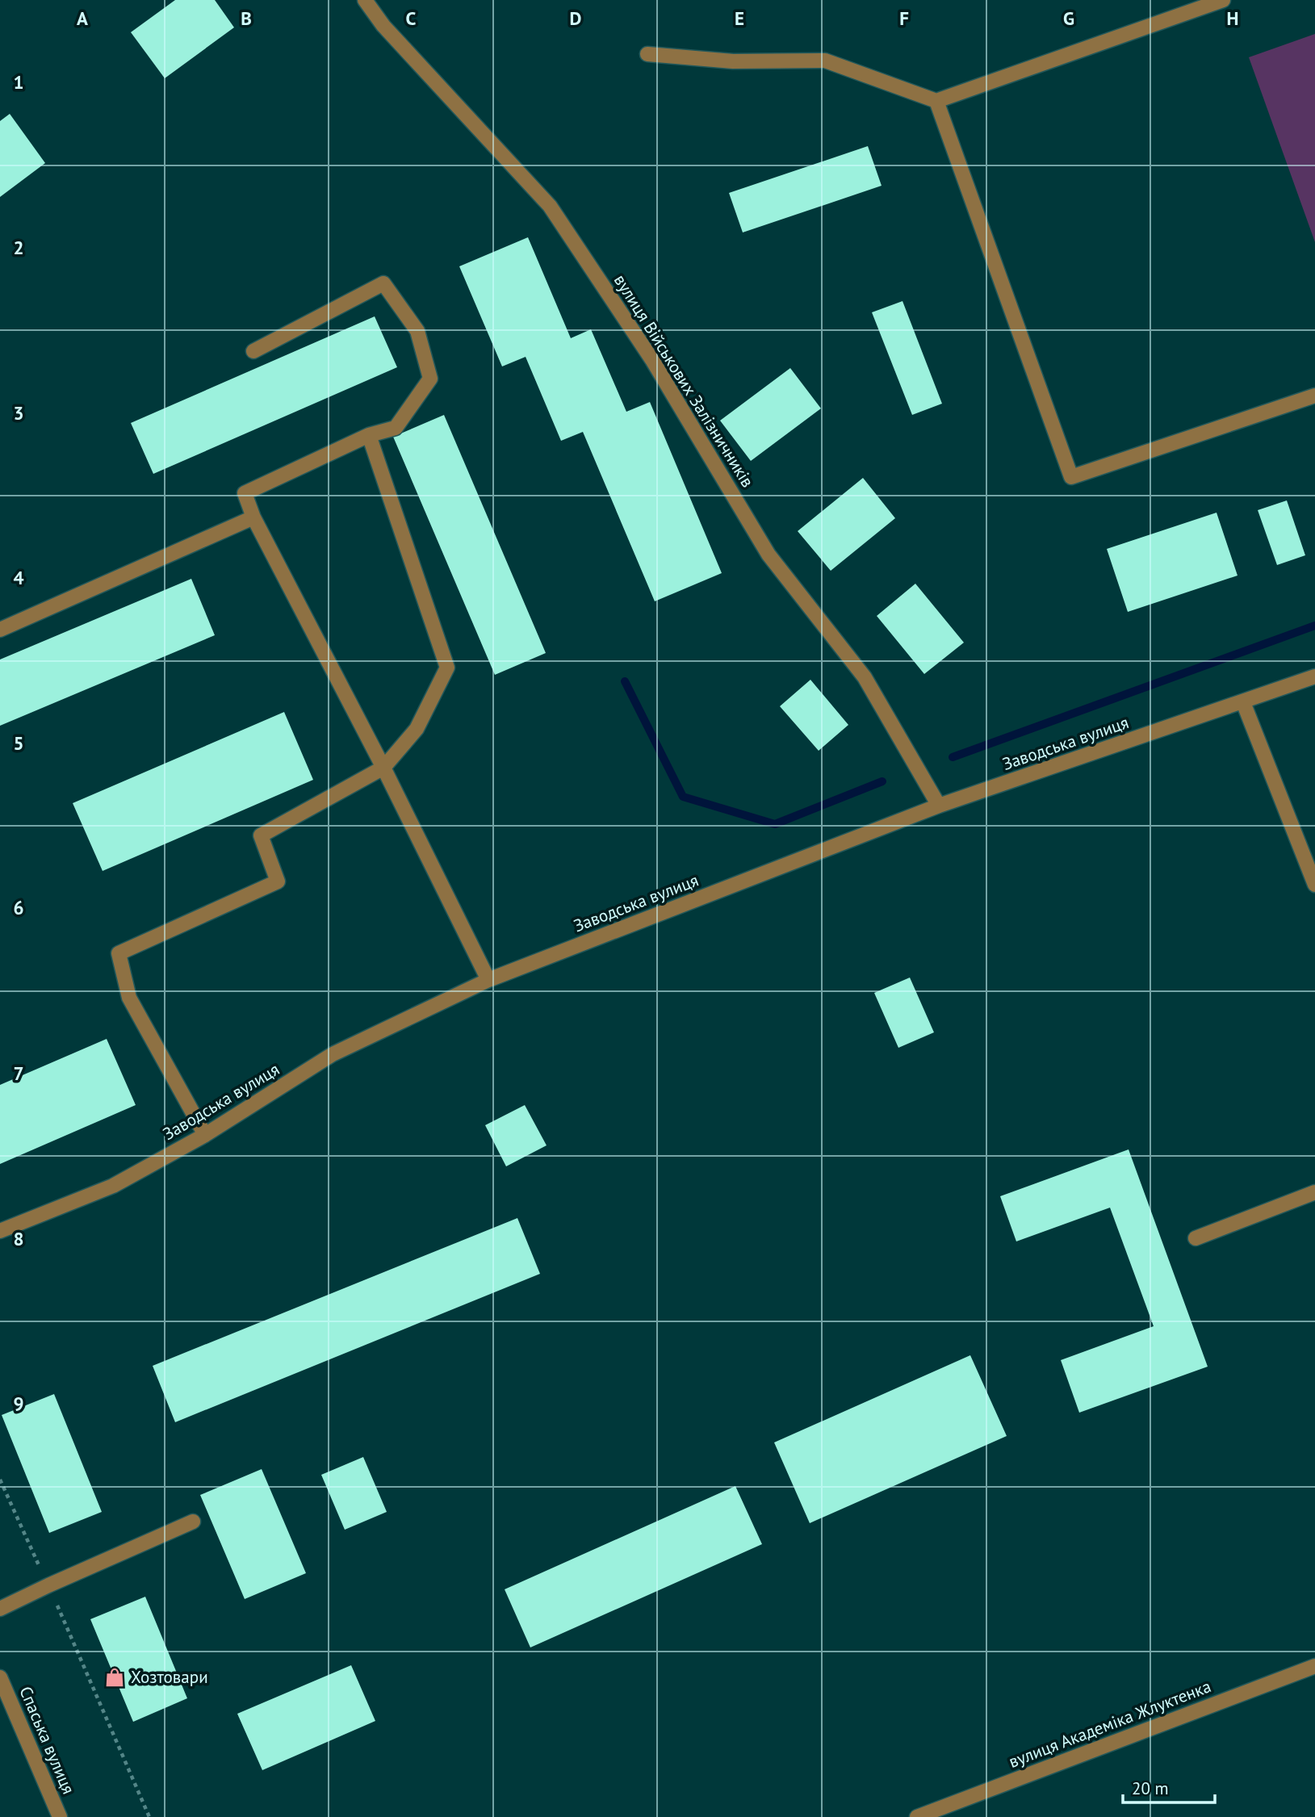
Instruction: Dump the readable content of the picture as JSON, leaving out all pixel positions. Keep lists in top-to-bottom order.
{
  "streets": {
    "street": [
      "вулиця Військових Залізничників",
      "Заводська вулиця",
      "вулиця Академіка Жлуктенка",
      "Спаська вулиця"
    ]
  },
  "crossings": [
    ["вулиця Військових Залізничників", "Заводська вулиця"]
  ],
  "places": {
    "shop": ["Хозтовари"]
  },
  "scale_bar": "20 m",
  "grid": {
    "columns": [
      "A",
      "B",
      "C",
      "D",
      "E",
      "F",
      "G",
      "H"
    ],
    "rows": [
      "1",
      "2",
      "3",
      "4",
      "5",
      "6",
      "7",
      "8",
      "9"
    ]
  }
}
